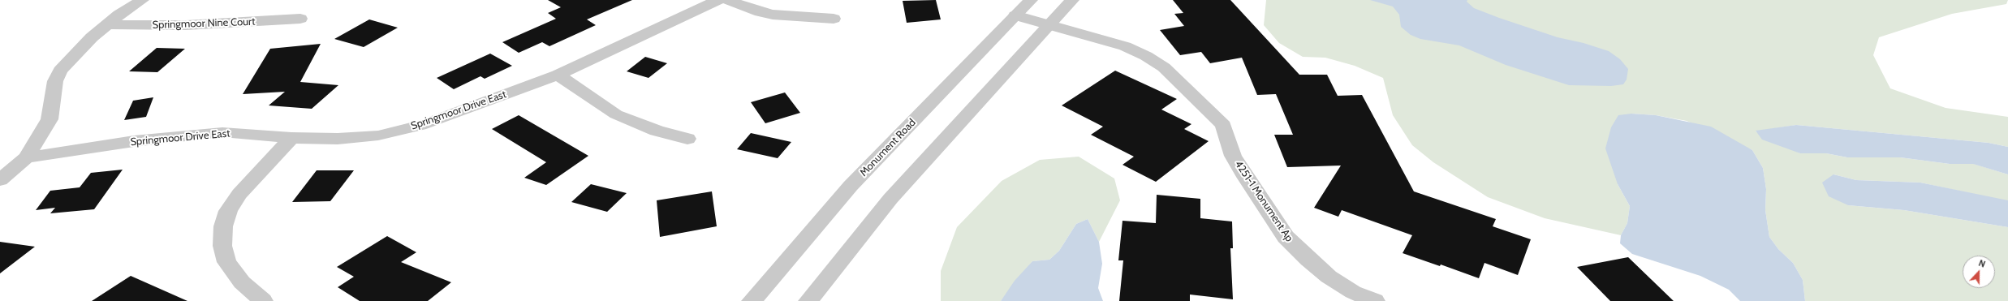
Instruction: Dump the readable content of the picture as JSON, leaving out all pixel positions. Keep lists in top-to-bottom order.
{
  "streets": {
    "street": [
      "Springmoor Nine Court",
      "Springmoor Drive East",
      "Monument Road",
      "4251-1 Monument Ap"
    ]
  },
  "crossings": [
    ["Monument Road", "4251-1 Monument Ap"]
  ],
  "north": "top"
}
